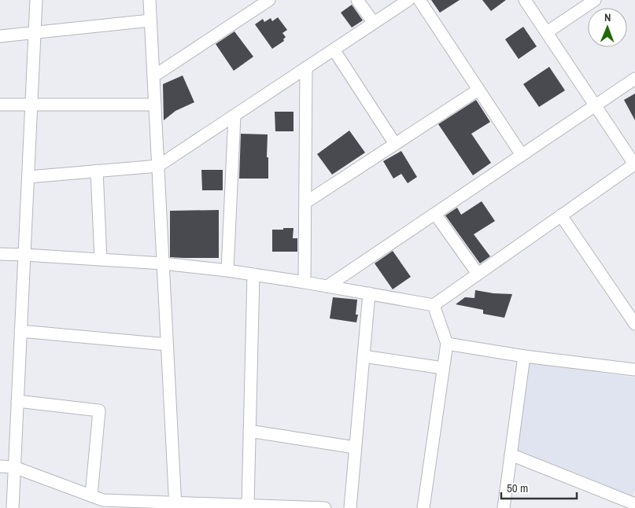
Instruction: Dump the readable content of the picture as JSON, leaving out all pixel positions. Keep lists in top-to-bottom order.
{
  "scale_bar": "50 m",
  "north": "top"
}
